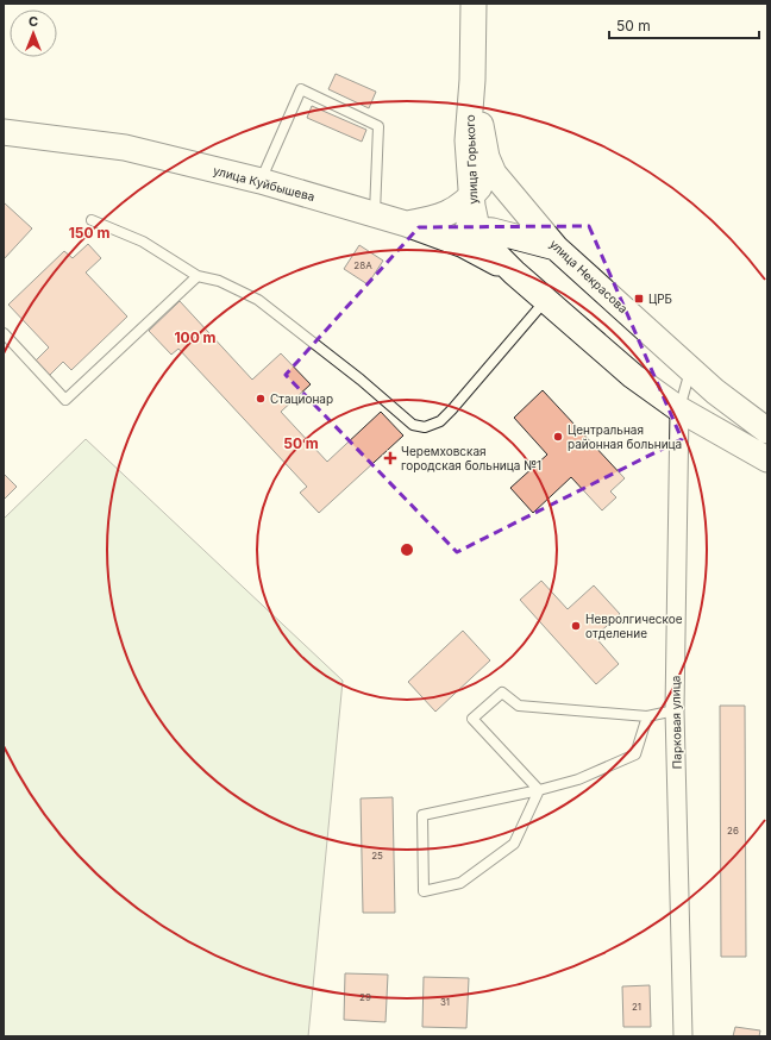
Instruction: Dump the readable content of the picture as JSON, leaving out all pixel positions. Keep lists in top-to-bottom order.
{
  "streets": {
    "street": [
      "улица Горького",
      "улица Куйбышева",
      "улица Некрасова",
      "Парковая улица"
    ]
  },
  "crossings": [
    ["улица Горького", "улица Куйбышева"],
    ["улица Горького", "улица Некрасова"]
  ],
  "places": {
    "transit": ["ЦРБ"],
    "other": ["Стационар", "Центральная районная больница", "Невролгическое отделение"],
    "health": ["Черемховская городская больница №1"]
  },
  "house_numbers": [
    "28А",
    "26",
    "25",
    "29",
    "31",
    "21"
  ],
  "scale_bar": "50 m",
  "north": "top",
  "rings": ["150 m", "100 m", "50 m"]
}
